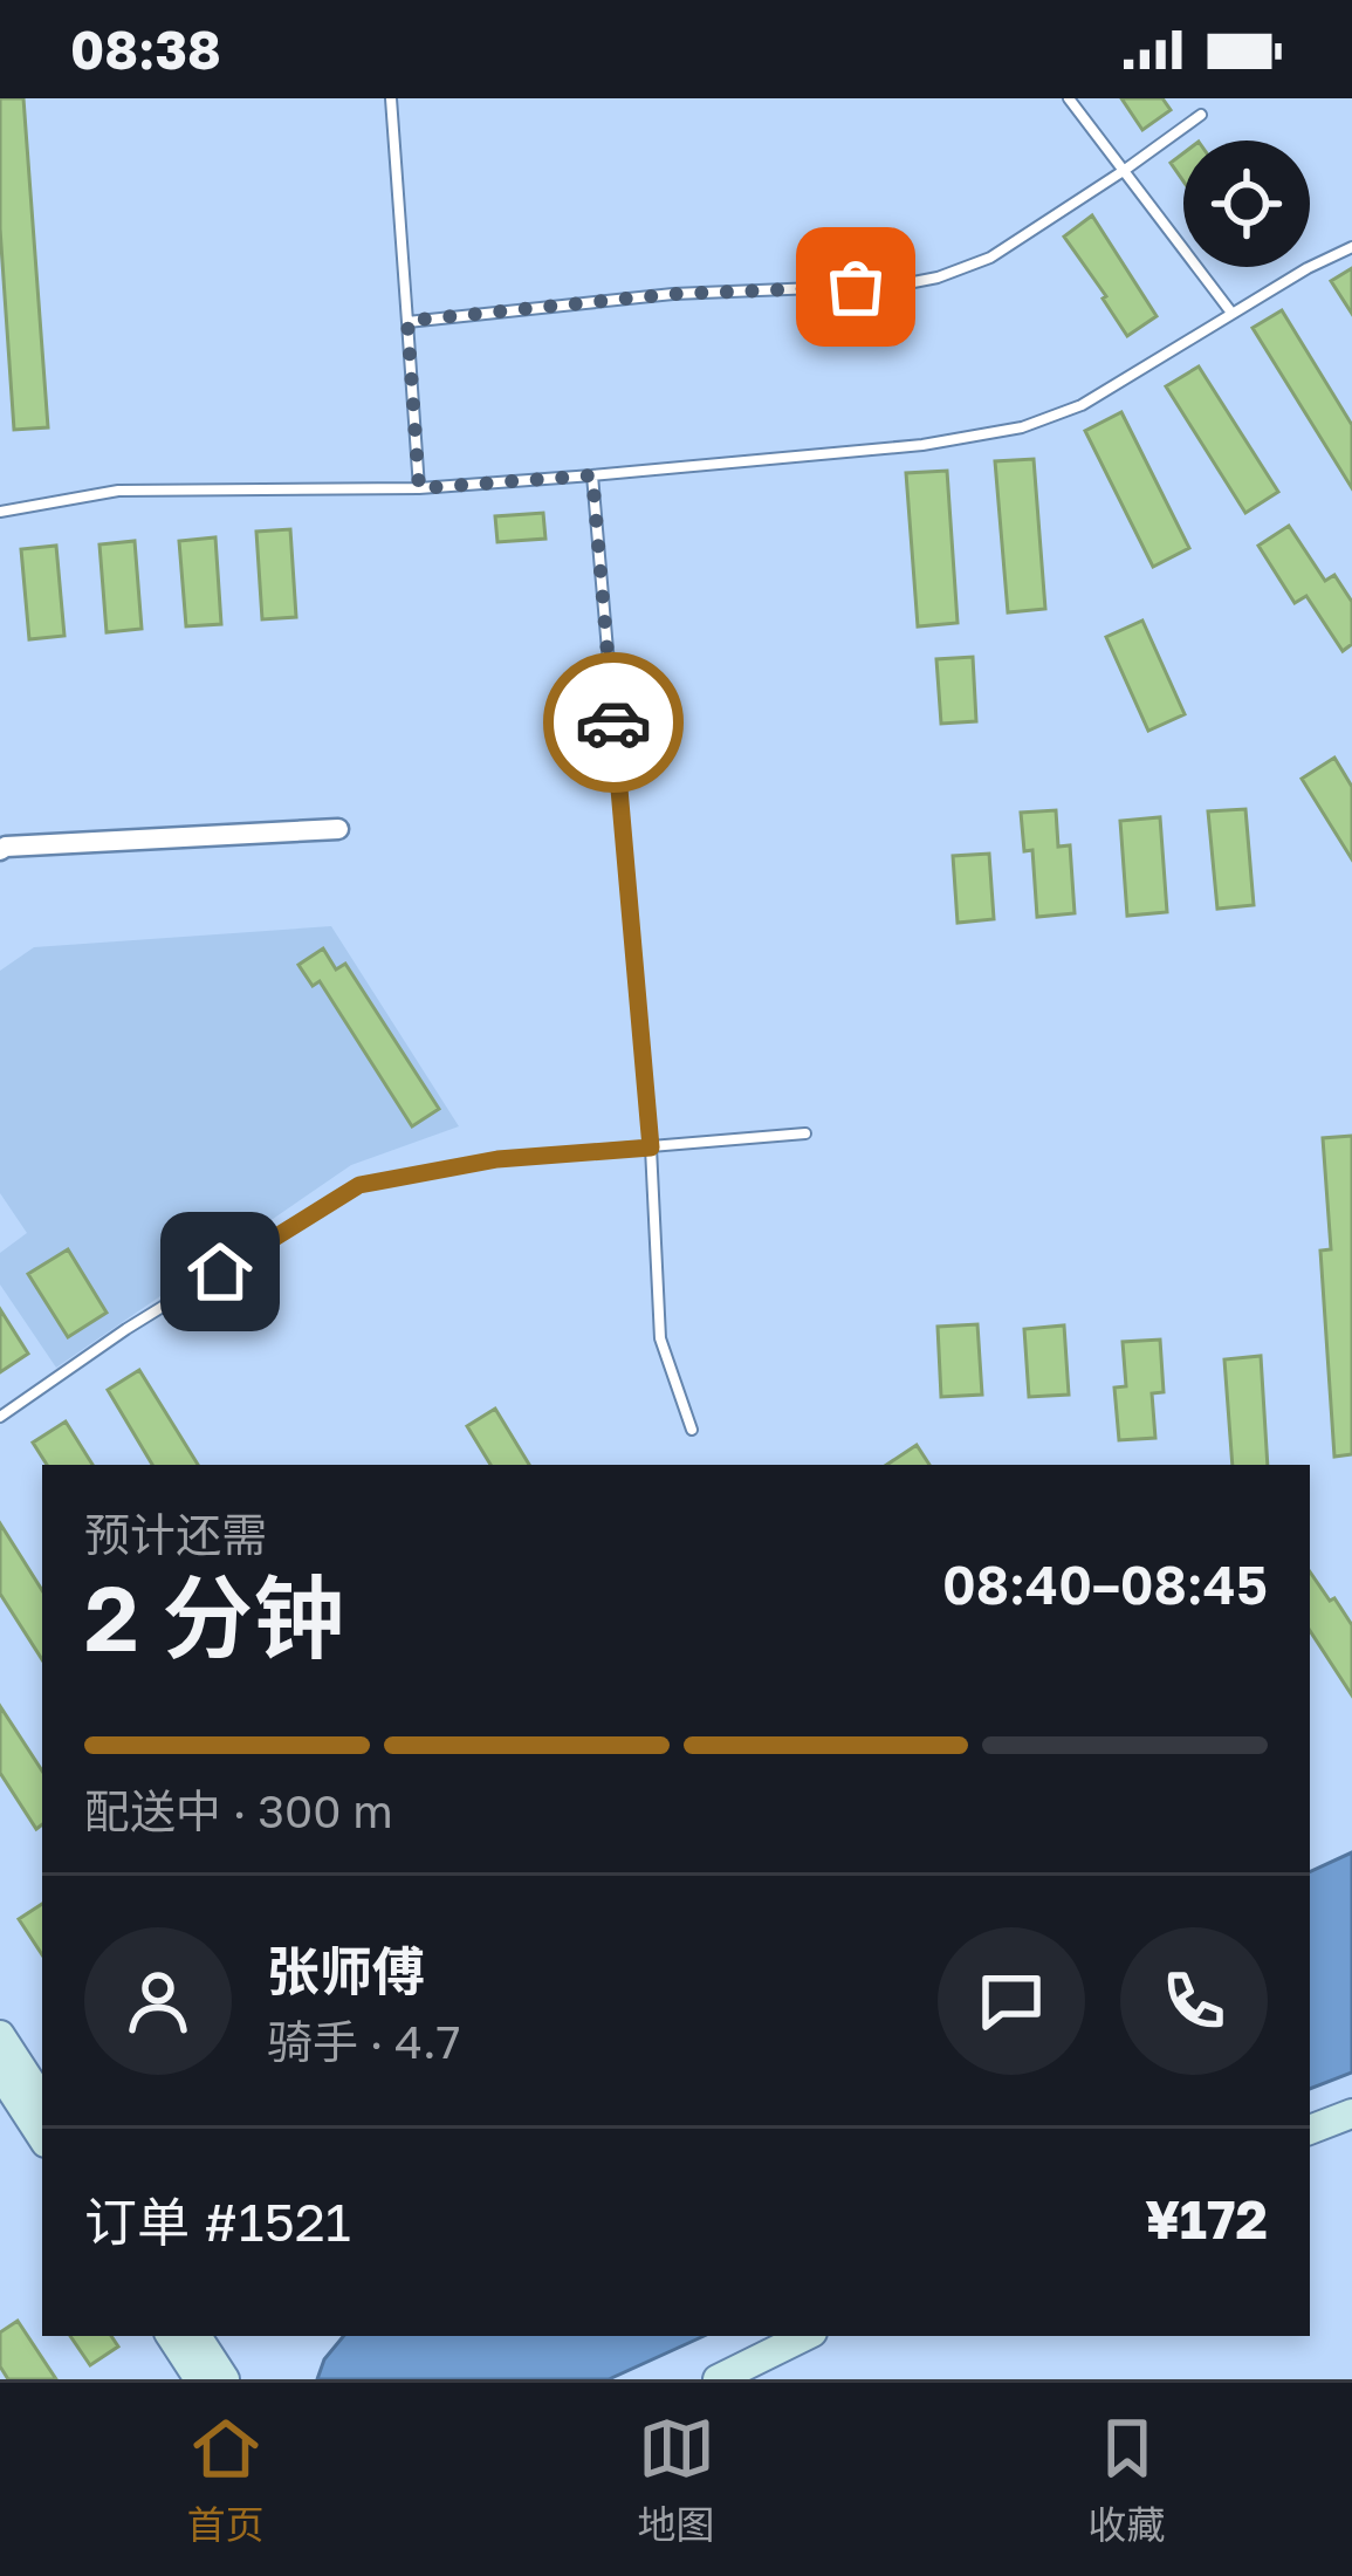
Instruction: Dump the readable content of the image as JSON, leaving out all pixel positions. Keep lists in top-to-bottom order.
{
  "page": {
    "status": "08:38",
    "heading": ["2 分钟", "预计还需", "08:40–08:45"],
    "panel": [
      "张师傅",
      "骑手 · 4.7",
      "订单 #1521",
      "¥172"
    ],
    "bar": "配送中 · 300 m",
    "tabs": ["首页", "地图", "收藏"]
  }
}
